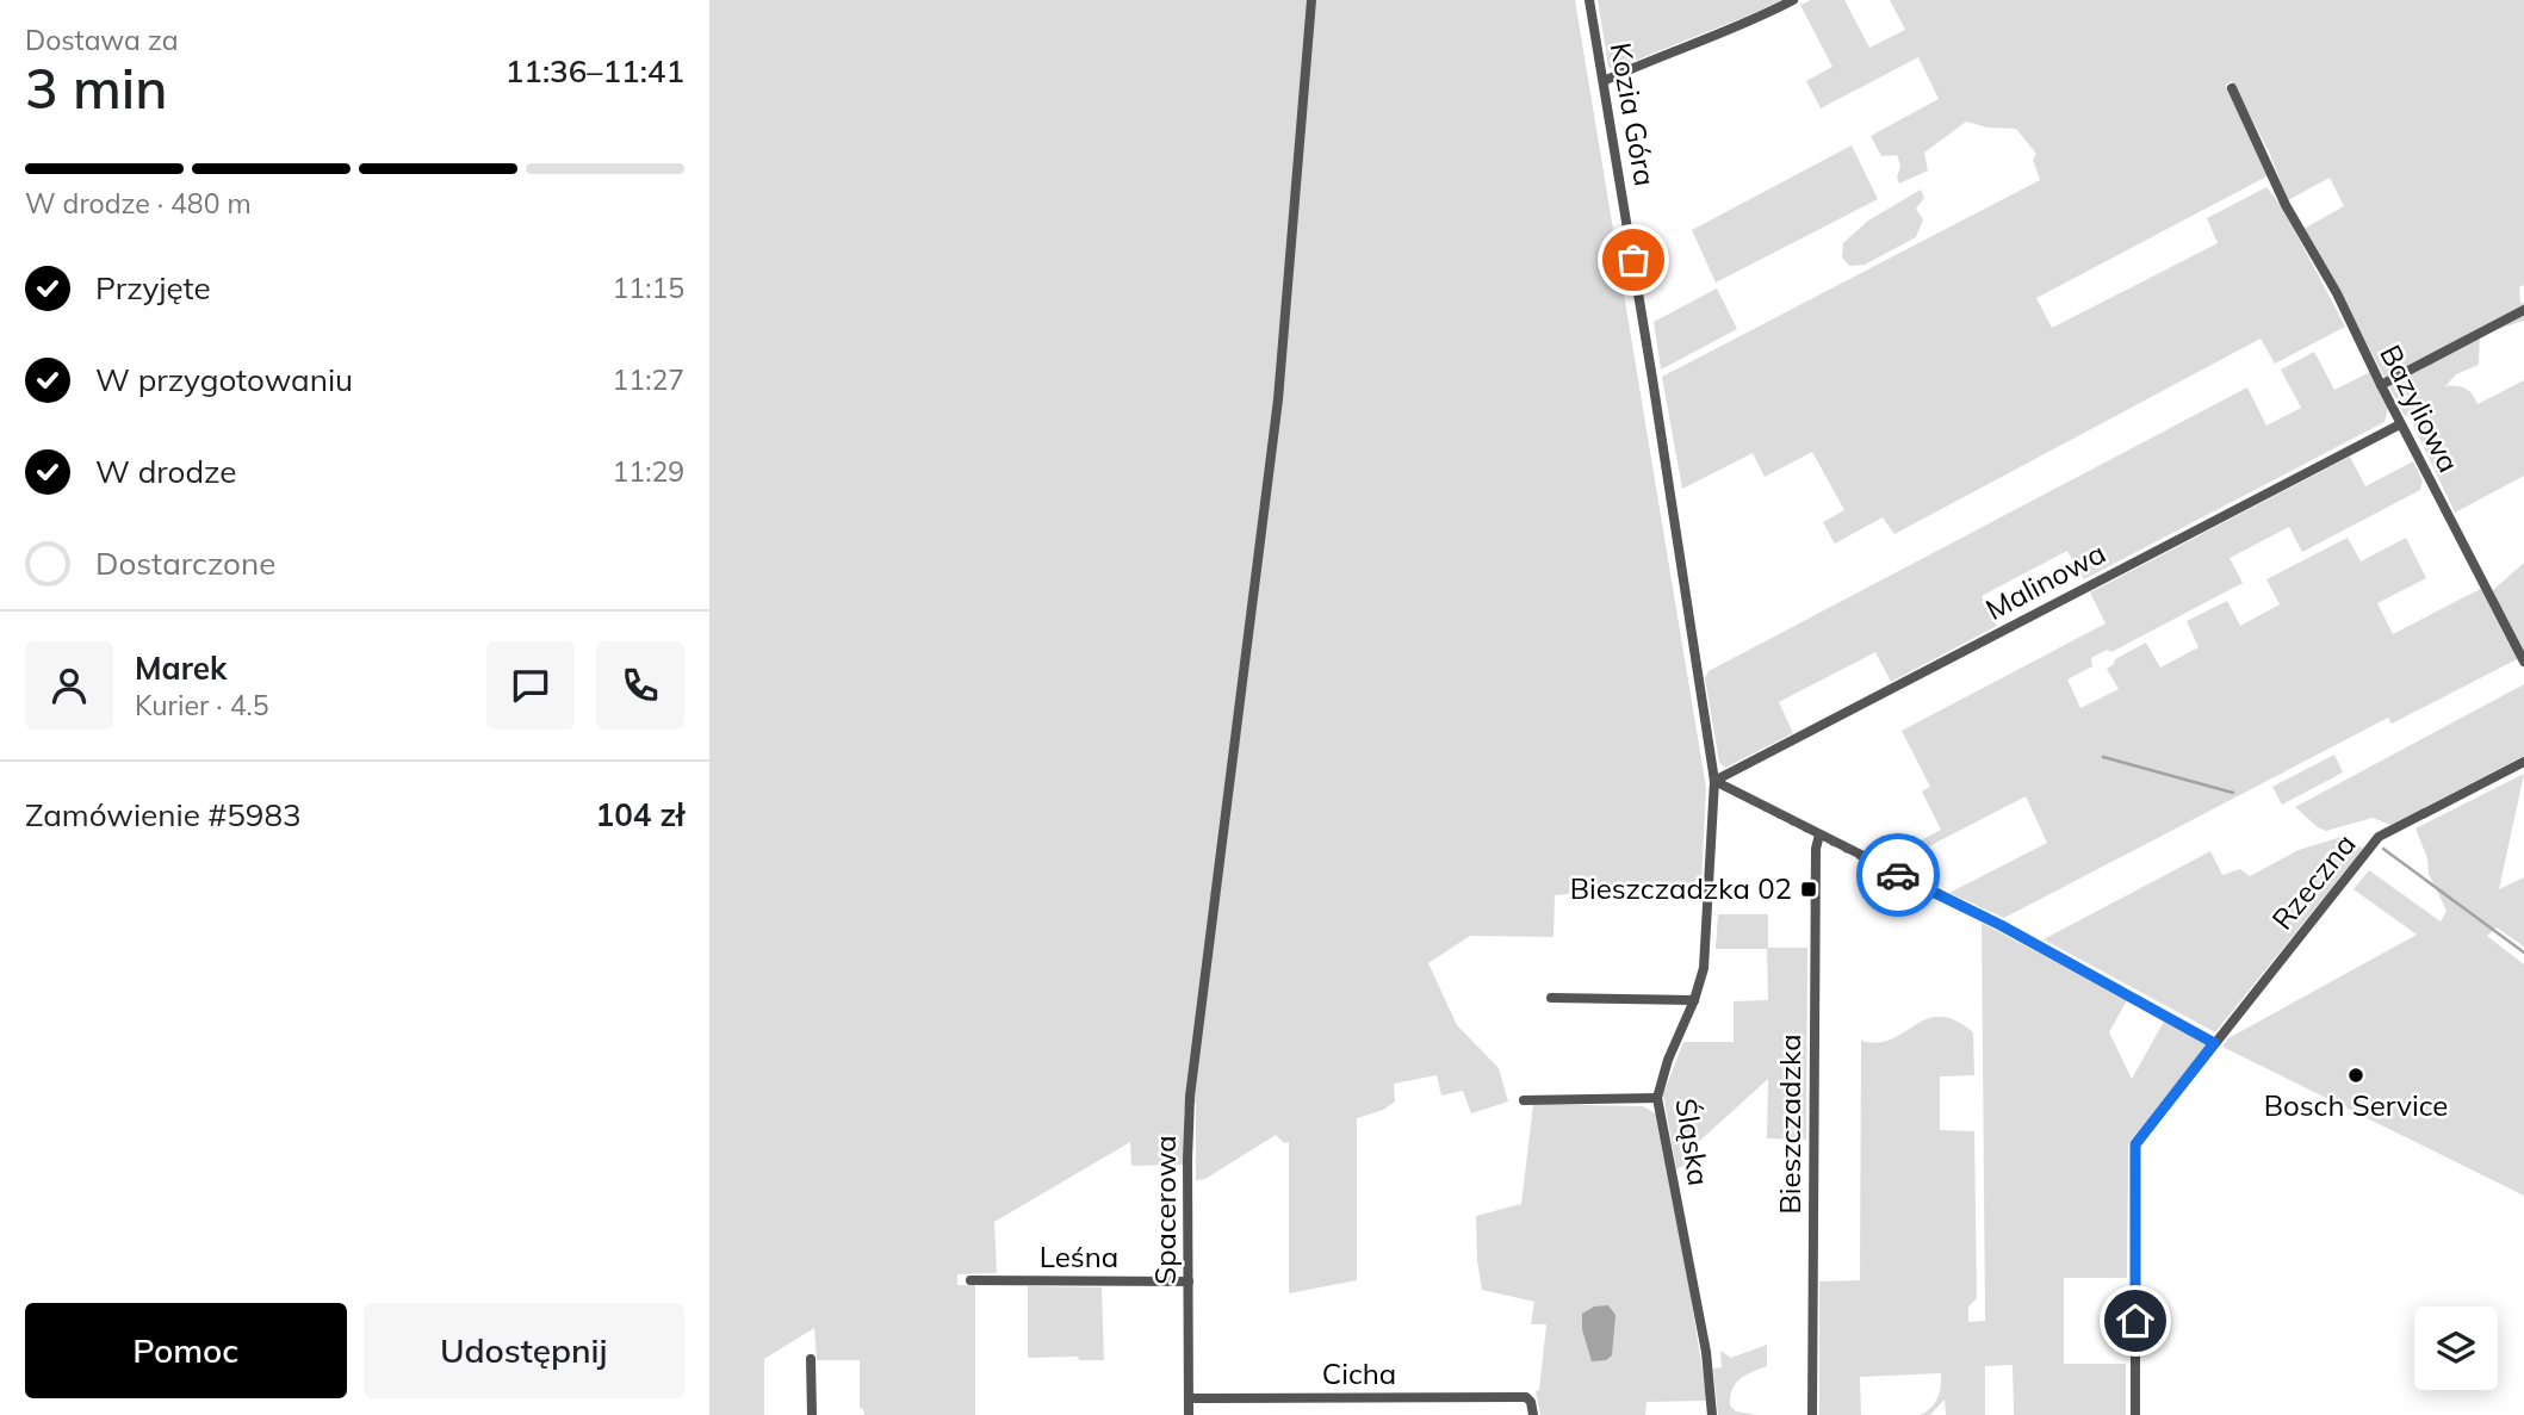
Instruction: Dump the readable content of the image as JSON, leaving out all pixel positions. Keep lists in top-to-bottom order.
{
  "streets": {
    "street": [
      "Kozia Góra",
      "Bazyliowa",
      "Malinowa",
      "Rzeczna",
      "Bieszczadzka",
      "Śląska",
      "Spacerowa",
      "Leśna",
      "Cicha"
    ]
  },
  "crossings": [
    ["Kozia Góra", "Malinowa"],
    ["Kozia Góra", "Śląska"],
    ["Bazyliowa", "Malinowa"],
    ["Malinowa", "Śląska"],
    ["Spacerowa", "Leśna"],
    ["Spacerowa", "Cicha"]
  ],
  "places": {
    "transit": ["Bieszczadzka 02"],
    "other": ["Bosch Service"]
  },
  "page": {
    "heading": ["3 min", "Dostawa za", "11:36–11:41"],
    "panel": [
      "Marek",
      "Kurier · 4.5",
      "Zamówienie #5983",
      "104 zł"
    ],
    "bar": "W drodze · 480 m",
    "list": [
      ["Przyjęte", "11:15"],
      ["W przygotowaniu", "11:27"],
      ["W drodze", "11:29"],
      "Dostarczone"
    ],
    "buttons": ["Pomoc", "Udostępnij"]
  }
}
